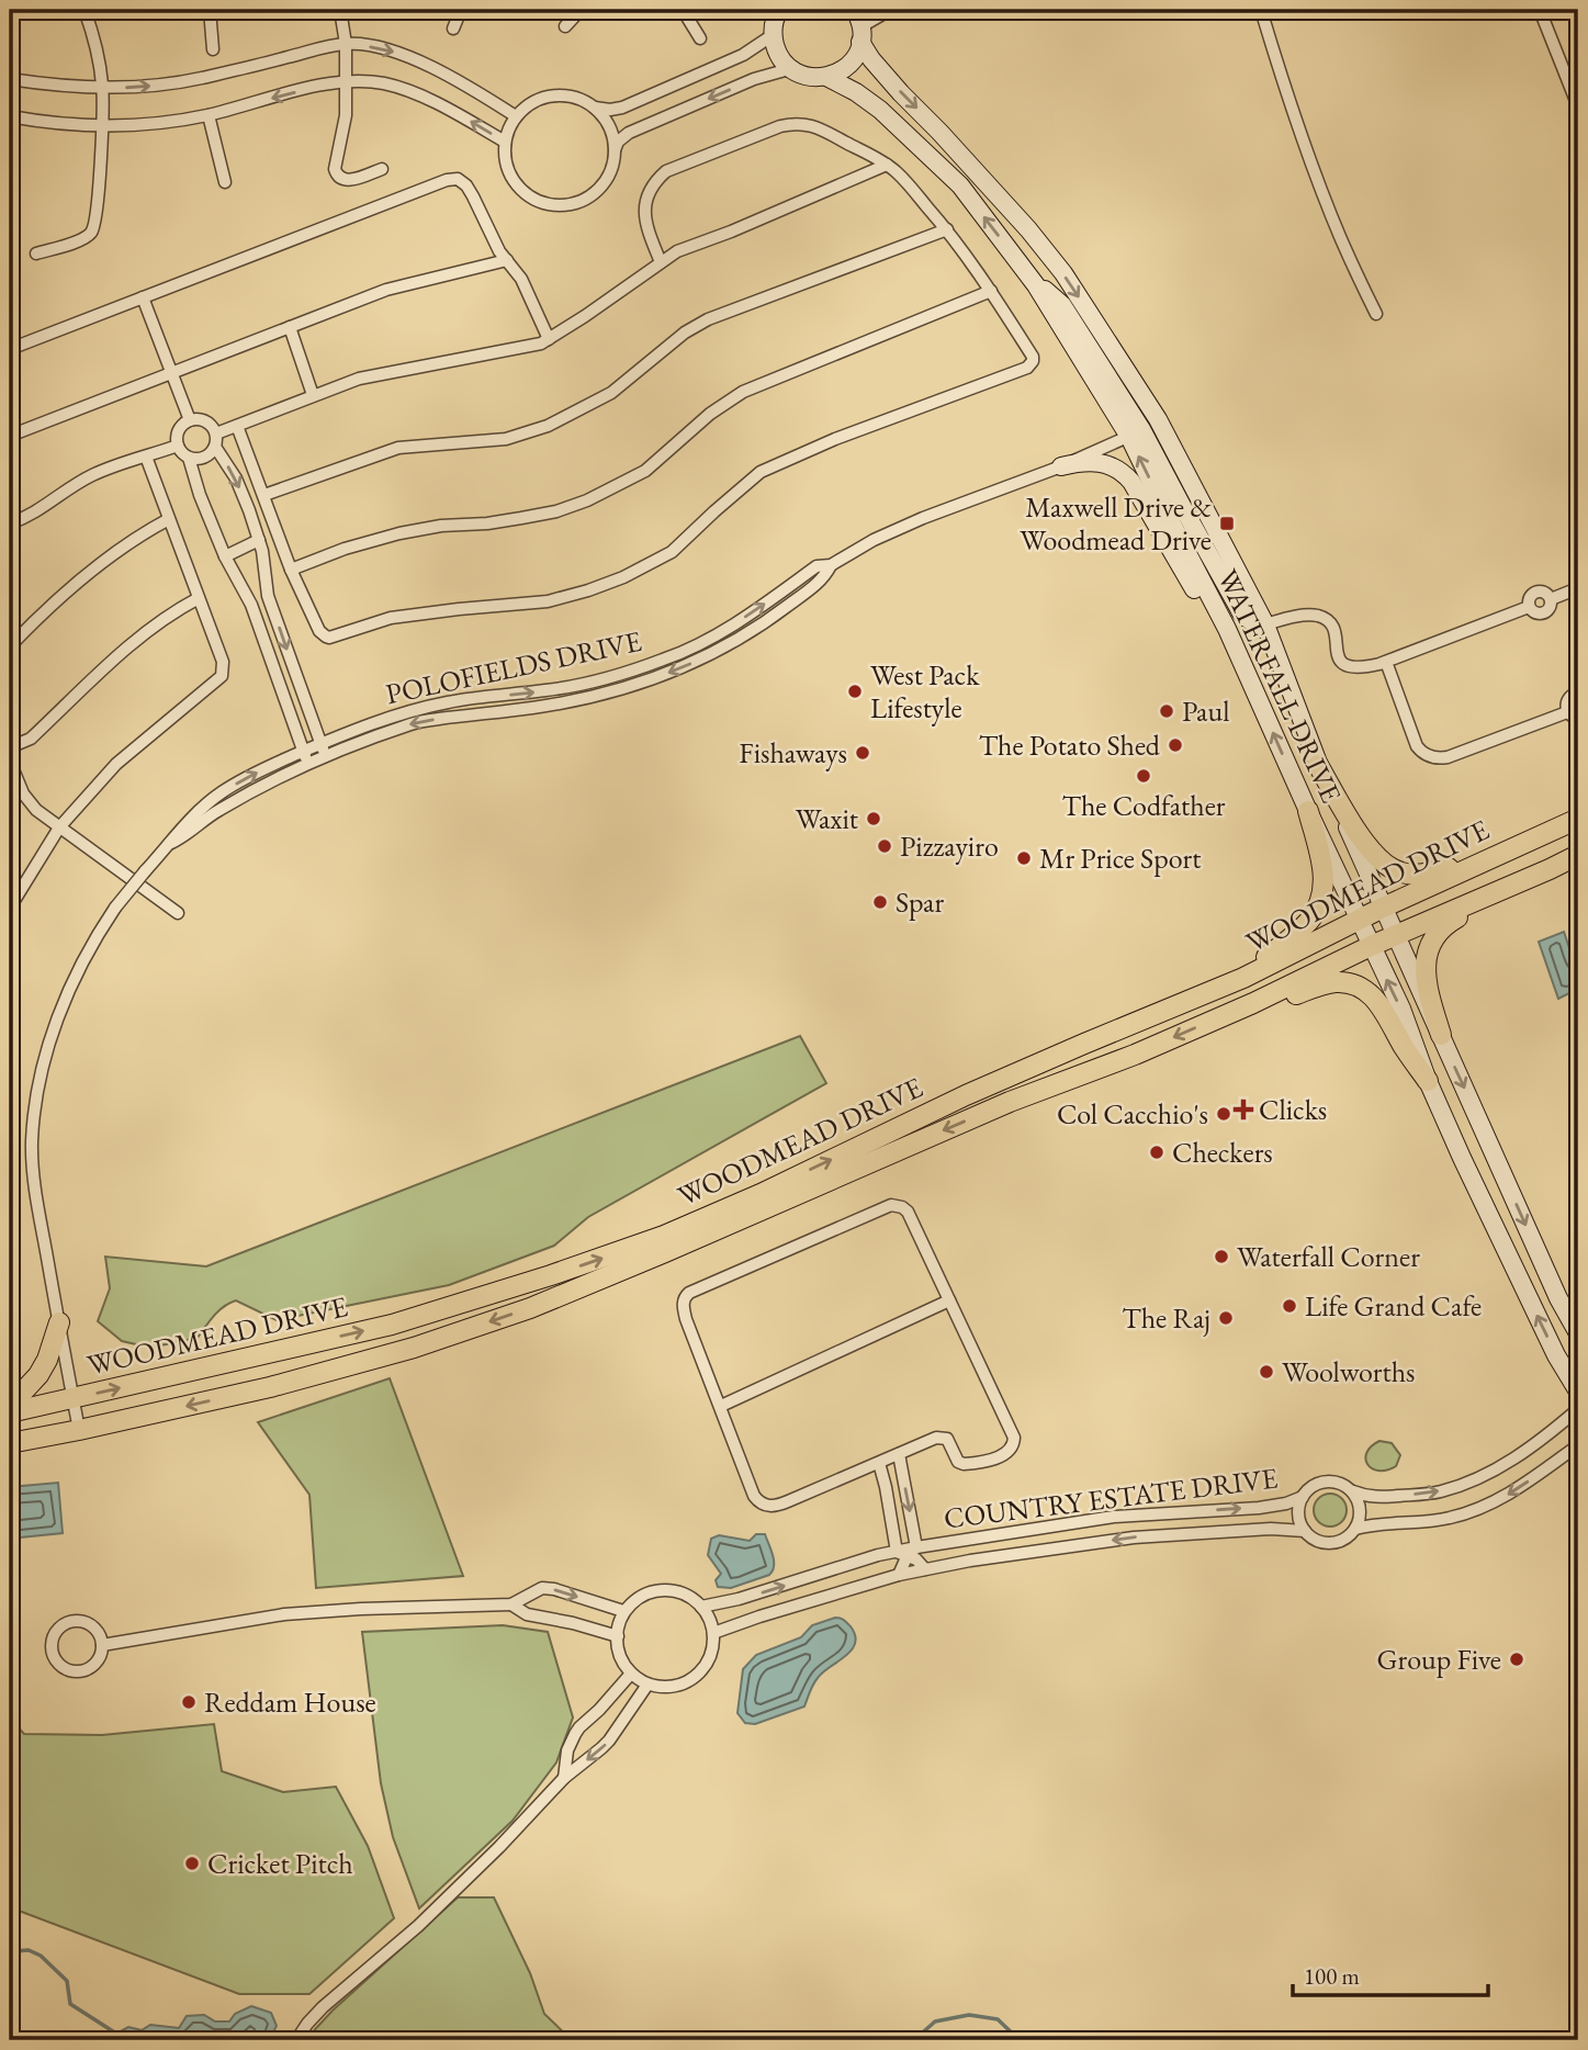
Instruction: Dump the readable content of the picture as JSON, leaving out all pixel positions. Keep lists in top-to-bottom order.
{
  "streets": {
    "main road": ["WATERFALL DRIVE", "WOODMEAD DRIVE"],
    "street": ["POLOFIELDS DRIVE", "COUNTRY ESTATE DRIVE"]
  },
  "crossings": [
    ["POLOFIELDS DRIVE", "WATERFALL DRIVE"],
    ["POLOFIELDS DRIVE", "WOODMEAD DRIVE"],
    ["WATERFALL DRIVE", "WOODMEAD DRIVE"]
  ],
  "places": {
    "transit": ["Maxwell Drive & Woodmead Drive"],
    "other": [
      "West Pack Lifestyle",
      "Paul",
      "The Potato Shed",
      "Fishaways",
      "The Codfather",
      "Waxit",
      "Pizzayiro",
      "Mr Price Sport",
      "Spar",
      "Col Cacchio's",
      "Checkers",
      "Waterfall Corner",
      "Life Grand Cafe",
      "The Raj",
      "Woolworths",
      "Group Five",
      "Reddam House",
      "Cricket Pitch"
    ],
    "health": ["Clicks"]
  },
  "scale_bar": "100 m"
}
